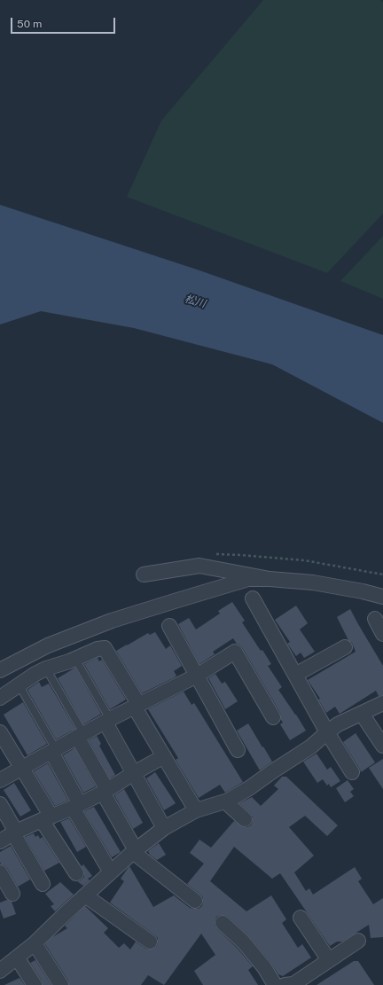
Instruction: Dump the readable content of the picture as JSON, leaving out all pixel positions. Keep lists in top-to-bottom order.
{
  "water": ["松川"],
  "scale_bar": "50 m"
}
